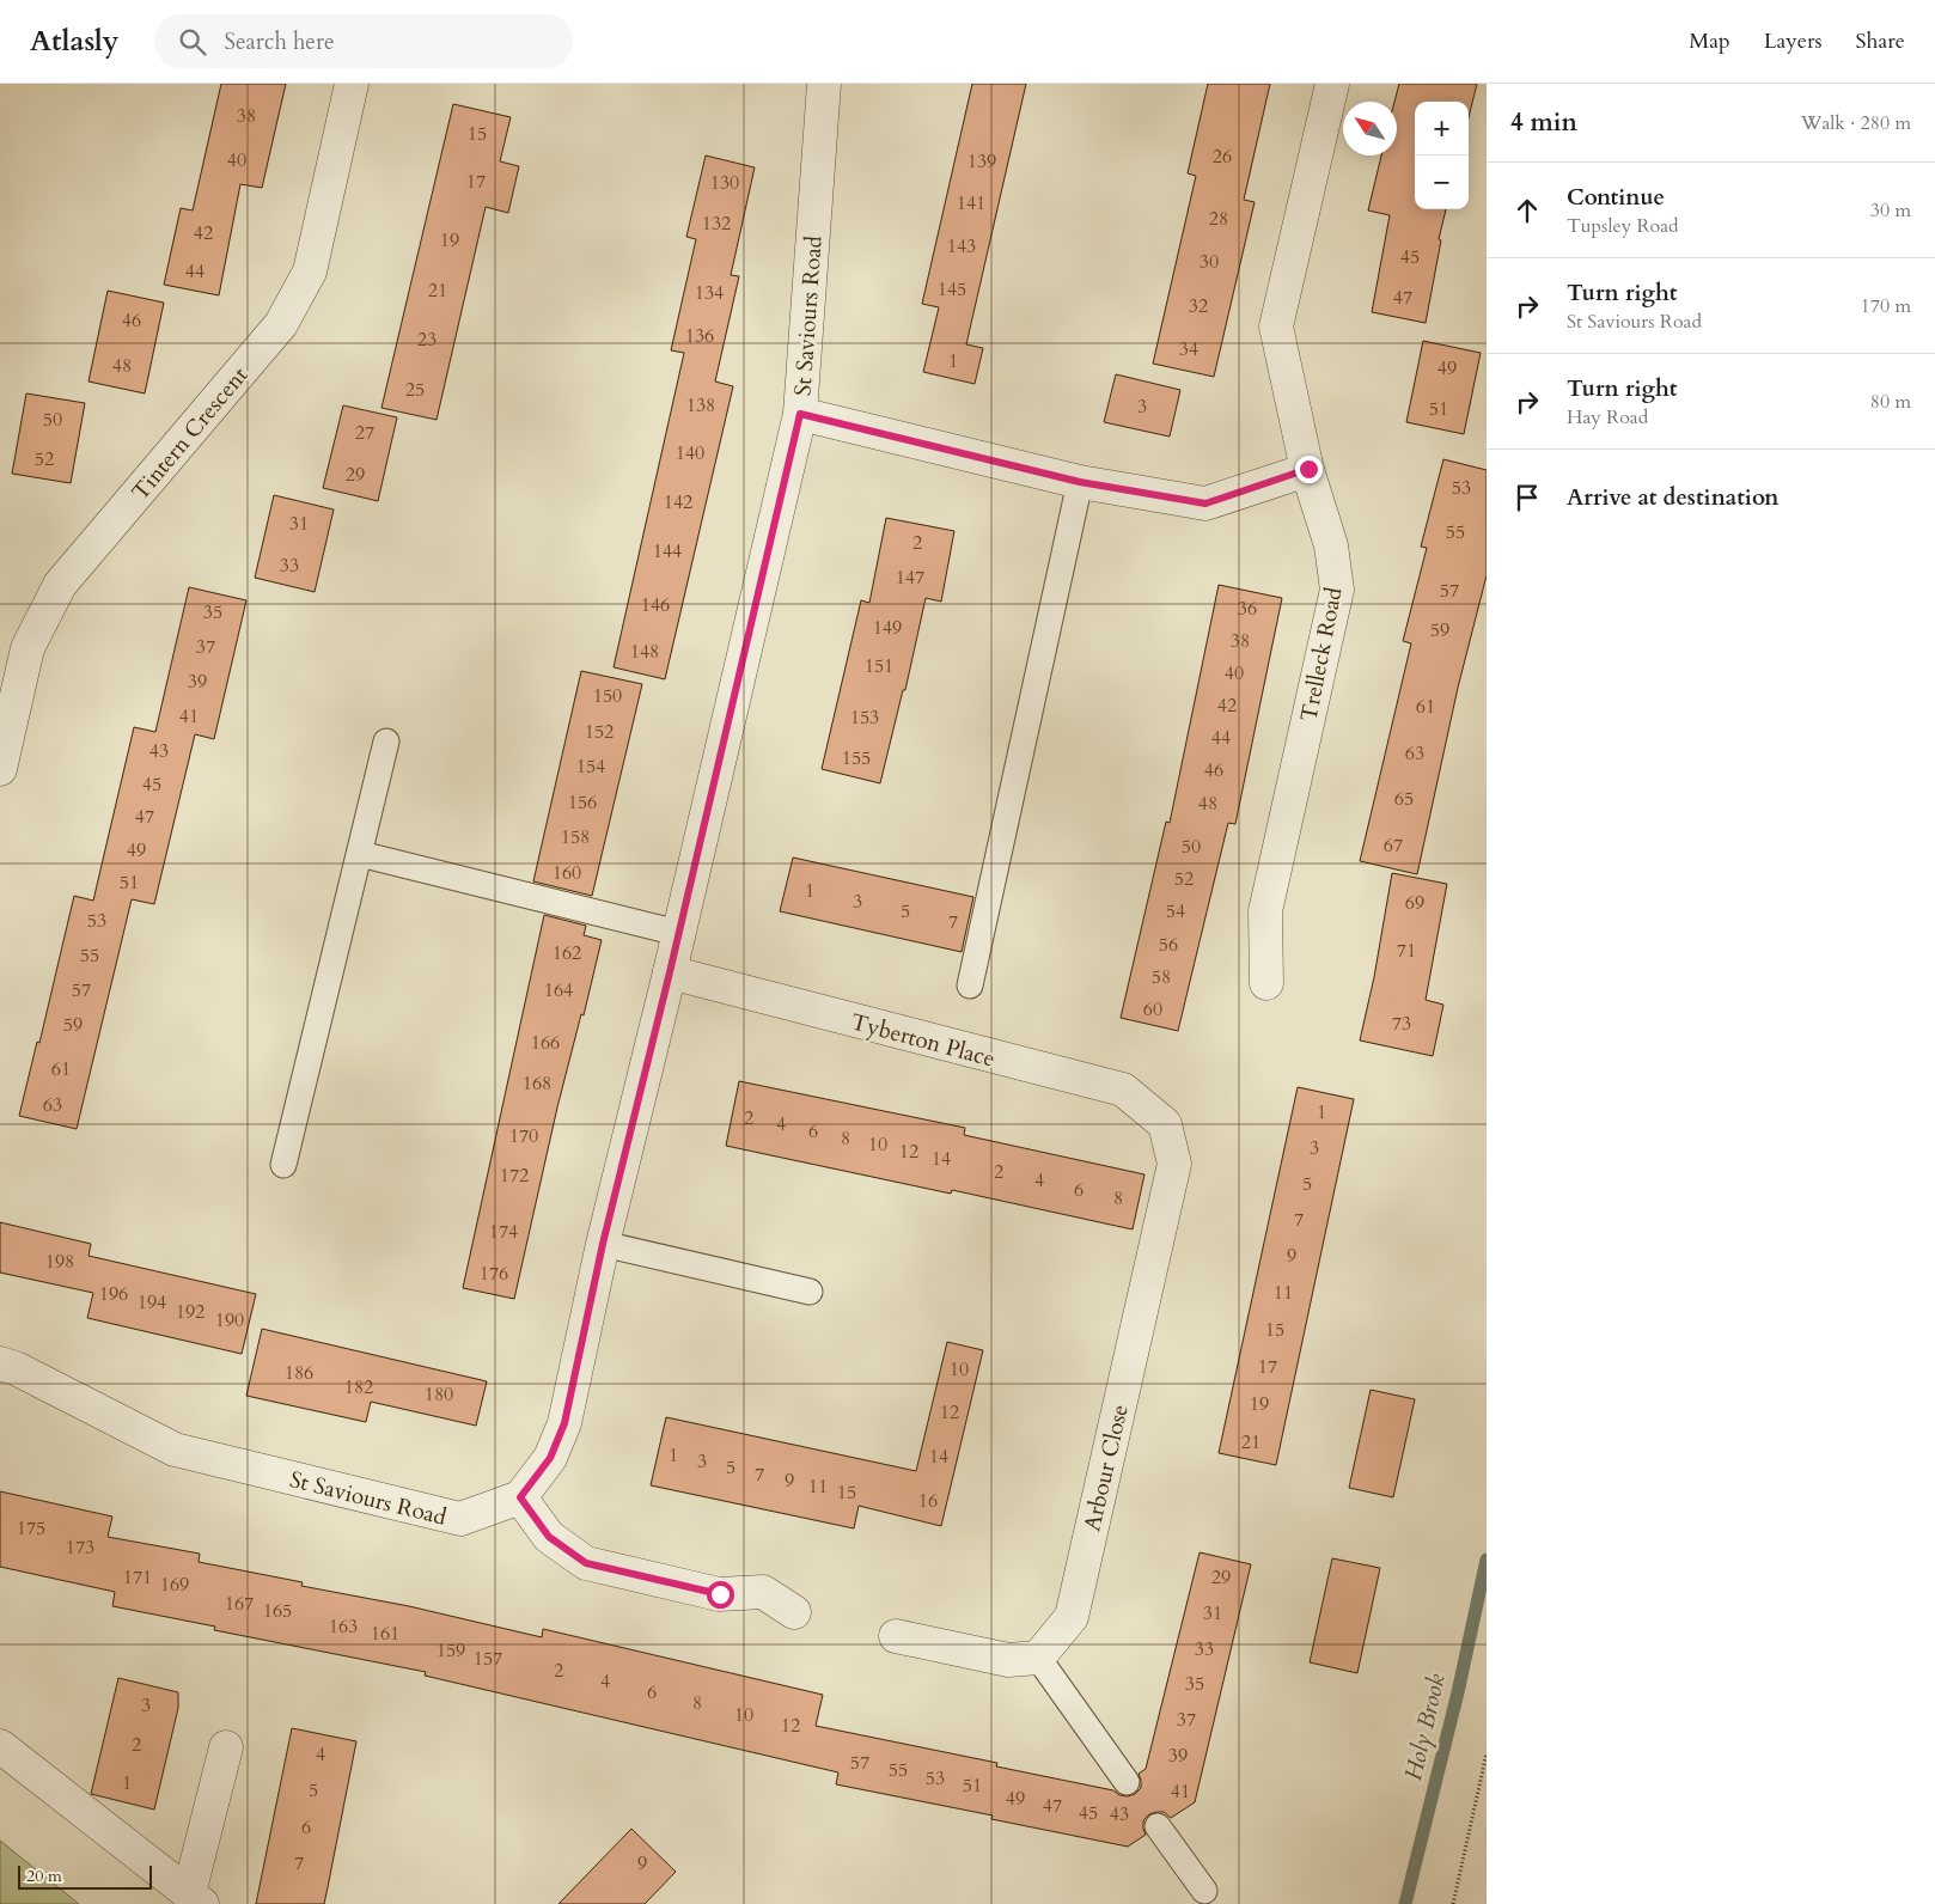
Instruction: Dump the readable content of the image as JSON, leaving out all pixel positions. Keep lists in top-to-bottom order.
{
  "streets": {
    "street": [
      "St Saviours Road",
      "Tintern Crescent",
      "Trelleck Road",
      "Tyberton Place",
      "Arbour Close"
    ]
  },
  "crossings": [
    ["St Saviours Road", "Tyberton Place"],
    ["Tyberton Place", "Arbour Close"]
  ],
  "water": ["Holy Brook"],
  "house_numbers": [
    "38",
    "15",
    "26",
    "40",
    "139",
    "17",
    "130",
    "141",
    "28",
    "132",
    "42",
    "19",
    "143",
    "45",
    "30",
    "44",
    "145",
    "21",
    "134",
    "47",
    "32",
    "46",
    "136",
    "23",
    "34",
    "1",
    "48",
    "49",
    "25",
    "138",
    "3",
    "51",
    "50",
    "27",
    "140",
    "52",
    "29",
    "53",
    "142",
    "31",
    "55",
    "2",
    "144",
    "33",
    "147",
    "57",
    "146",
    "36",
    "35",
    "149",
    "59",
    "38",
    "37",
    "148",
    "151",
    "40",
    "39",
    "150",
    "42",
    "61",
    "41",
    "153",
    "152",
    "44",
    "43",
    "63",
    "155",
    "154",
    "46",
    "45",
    "65",
    "156",
    "48",
    "47",
    "158",
    "67",
    "50",
    "49",
    "160",
    "52",
    "51",
    "1",
    "3",
    "69",
    "5",
    "54",
    "53",
    "7",
    "56",
    "71",
    "162",
    "55",
    "58",
    "57",
    "164",
    "60",
    "73",
    "59",
    "166",
    "61",
    "168",
    "63",
    "1",
    "2",
    "4",
    "6",
    "170",
    "8",
    "10",
    "3",
    "12",
    "14",
    "2",
    "172",
    "4",
    "5",
    "6",
    "8",
    "7",
    "174",
    "9",
    "198",
    "176",
    "11",
    "196",
    "194",
    "192",
    "190",
    "15",
    "17",
    "10",
    "186",
    "182",
    "180",
    "19",
    "12",
    "21",
    "1",
    "14",
    "3",
    "5",
    "7",
    "9",
    "11",
    "15",
    "16",
    "175",
    "173",
    "171",
    "29",
    "169",
    "167",
    "165",
    "31",
    "163",
    "161",
    "33",
    "159",
    "157",
    "2",
    "4",
    "35",
    "6",
    "8",
    "3",
    "10",
    "37",
    "12",
    "2",
    "4",
    "39",
    "57",
    "55",
    "53",
    "1",
    "51",
    "5",
    "41",
    "49",
    "47",
    "45",
    "43",
    "6",
    "7",
    "9"
  ],
  "scale_bar": "20 m",
  "north": "top left",
  "page": {
    "header": "Atlasly",
    "search": "Search here",
    "nav": ["Map", "Layers", "Share"],
    "heading": ["4 min", "Walk · 280 m"],
    "map_buttons": ["+", "−"],
    "list": [
      ["Continue", "Tupsley Road", "30 m"],
      ["Turn right", "St Saviours Road", "170 m"],
      ["Turn right", "Hay Road", "80 m"],
      "Arrive at destination"
    ],
    "scale": "20 m"
  }
}
